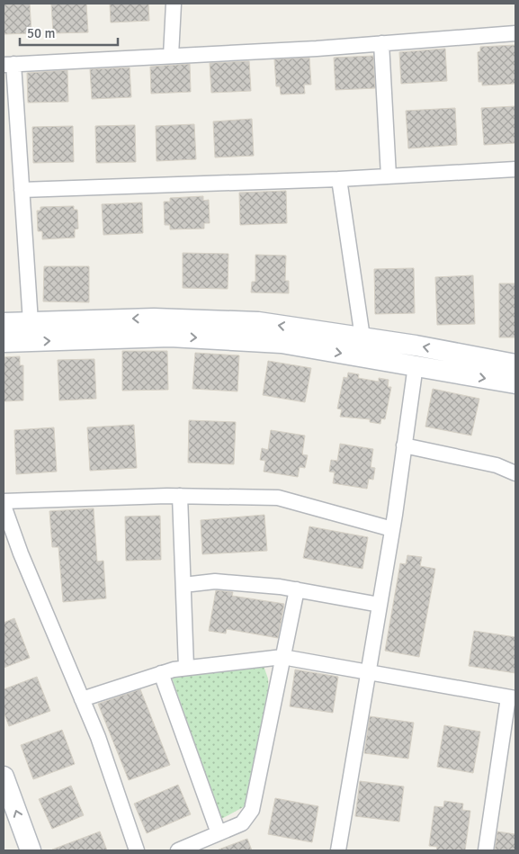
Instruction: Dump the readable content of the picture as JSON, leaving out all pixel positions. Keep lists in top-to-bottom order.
{
  "scale_bar": "50 m"
}
